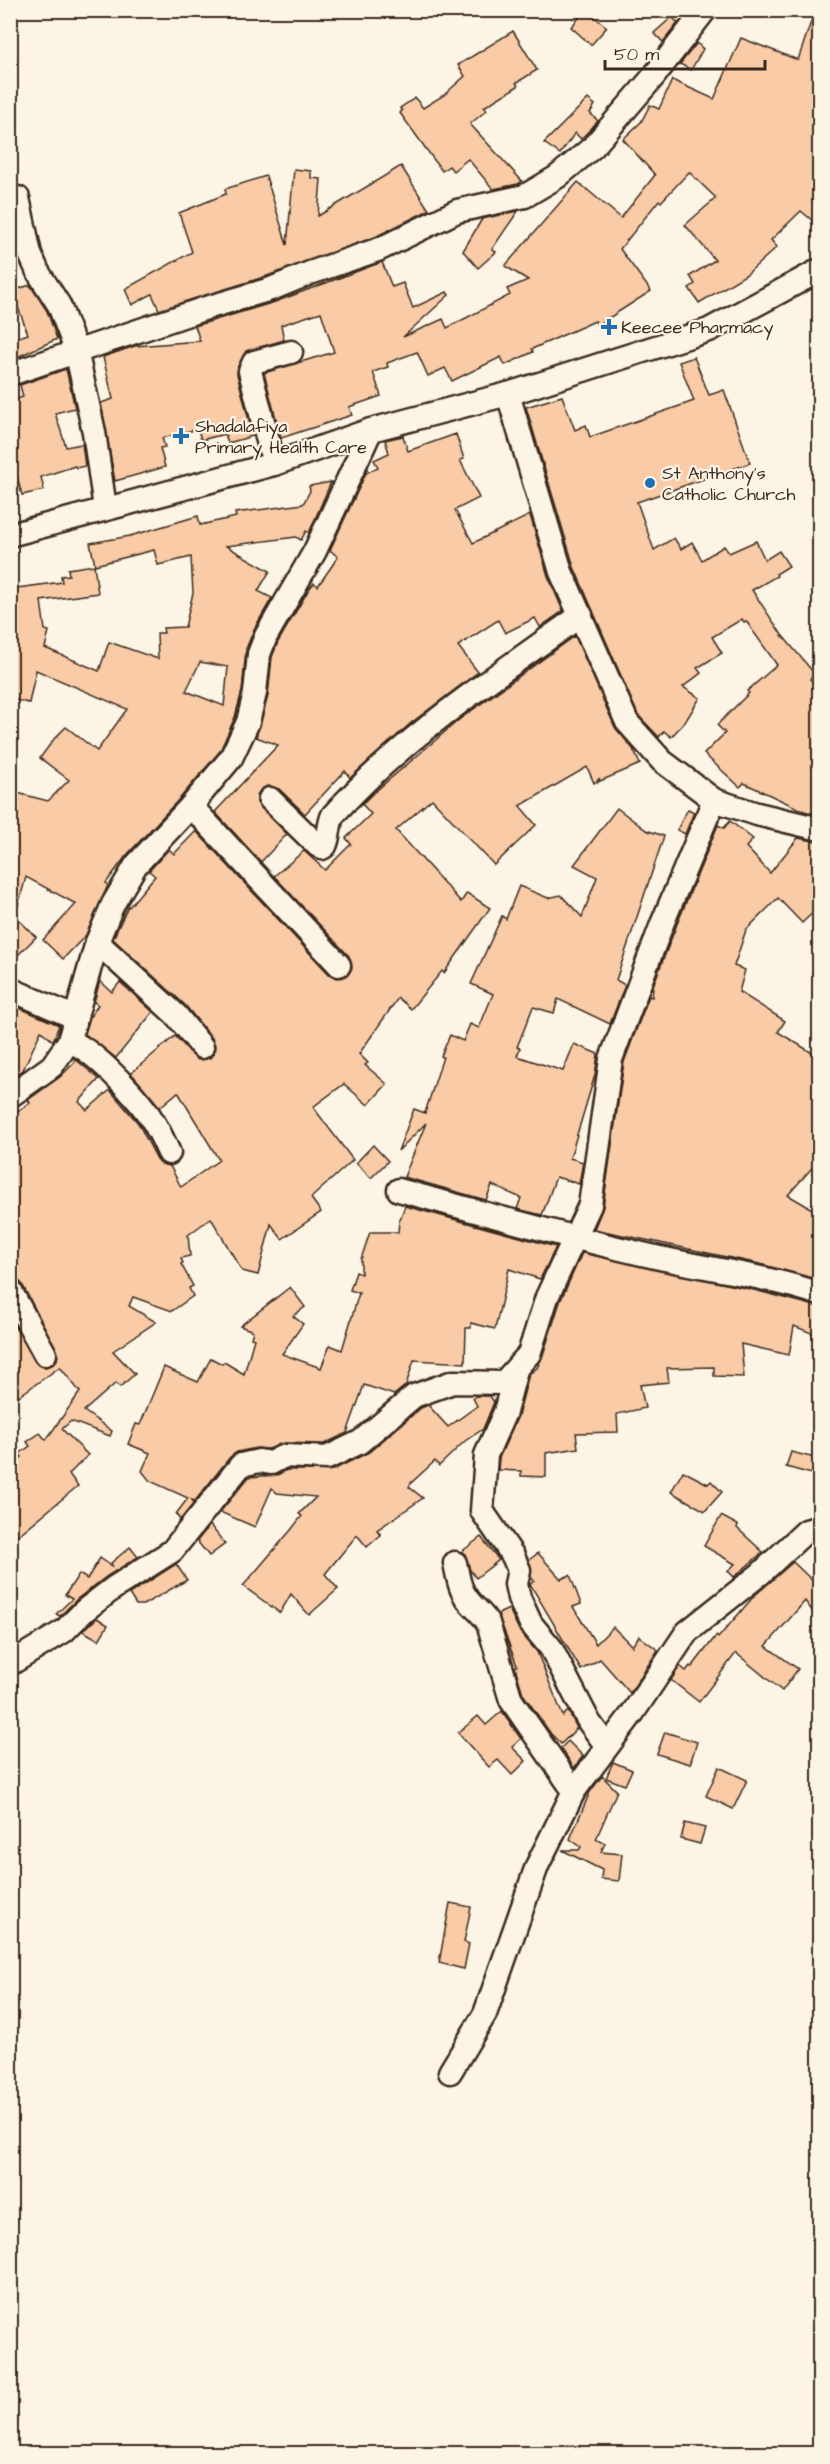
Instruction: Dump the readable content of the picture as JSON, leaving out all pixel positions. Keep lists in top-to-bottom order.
{
  "places": {
    "health": ["Keecee Pharmacy", "Shadalafiya Primary Health Care"],
    "other": ["St Anthony's Catholic Church"]
  },
  "scale_bar": "50 m"
}
